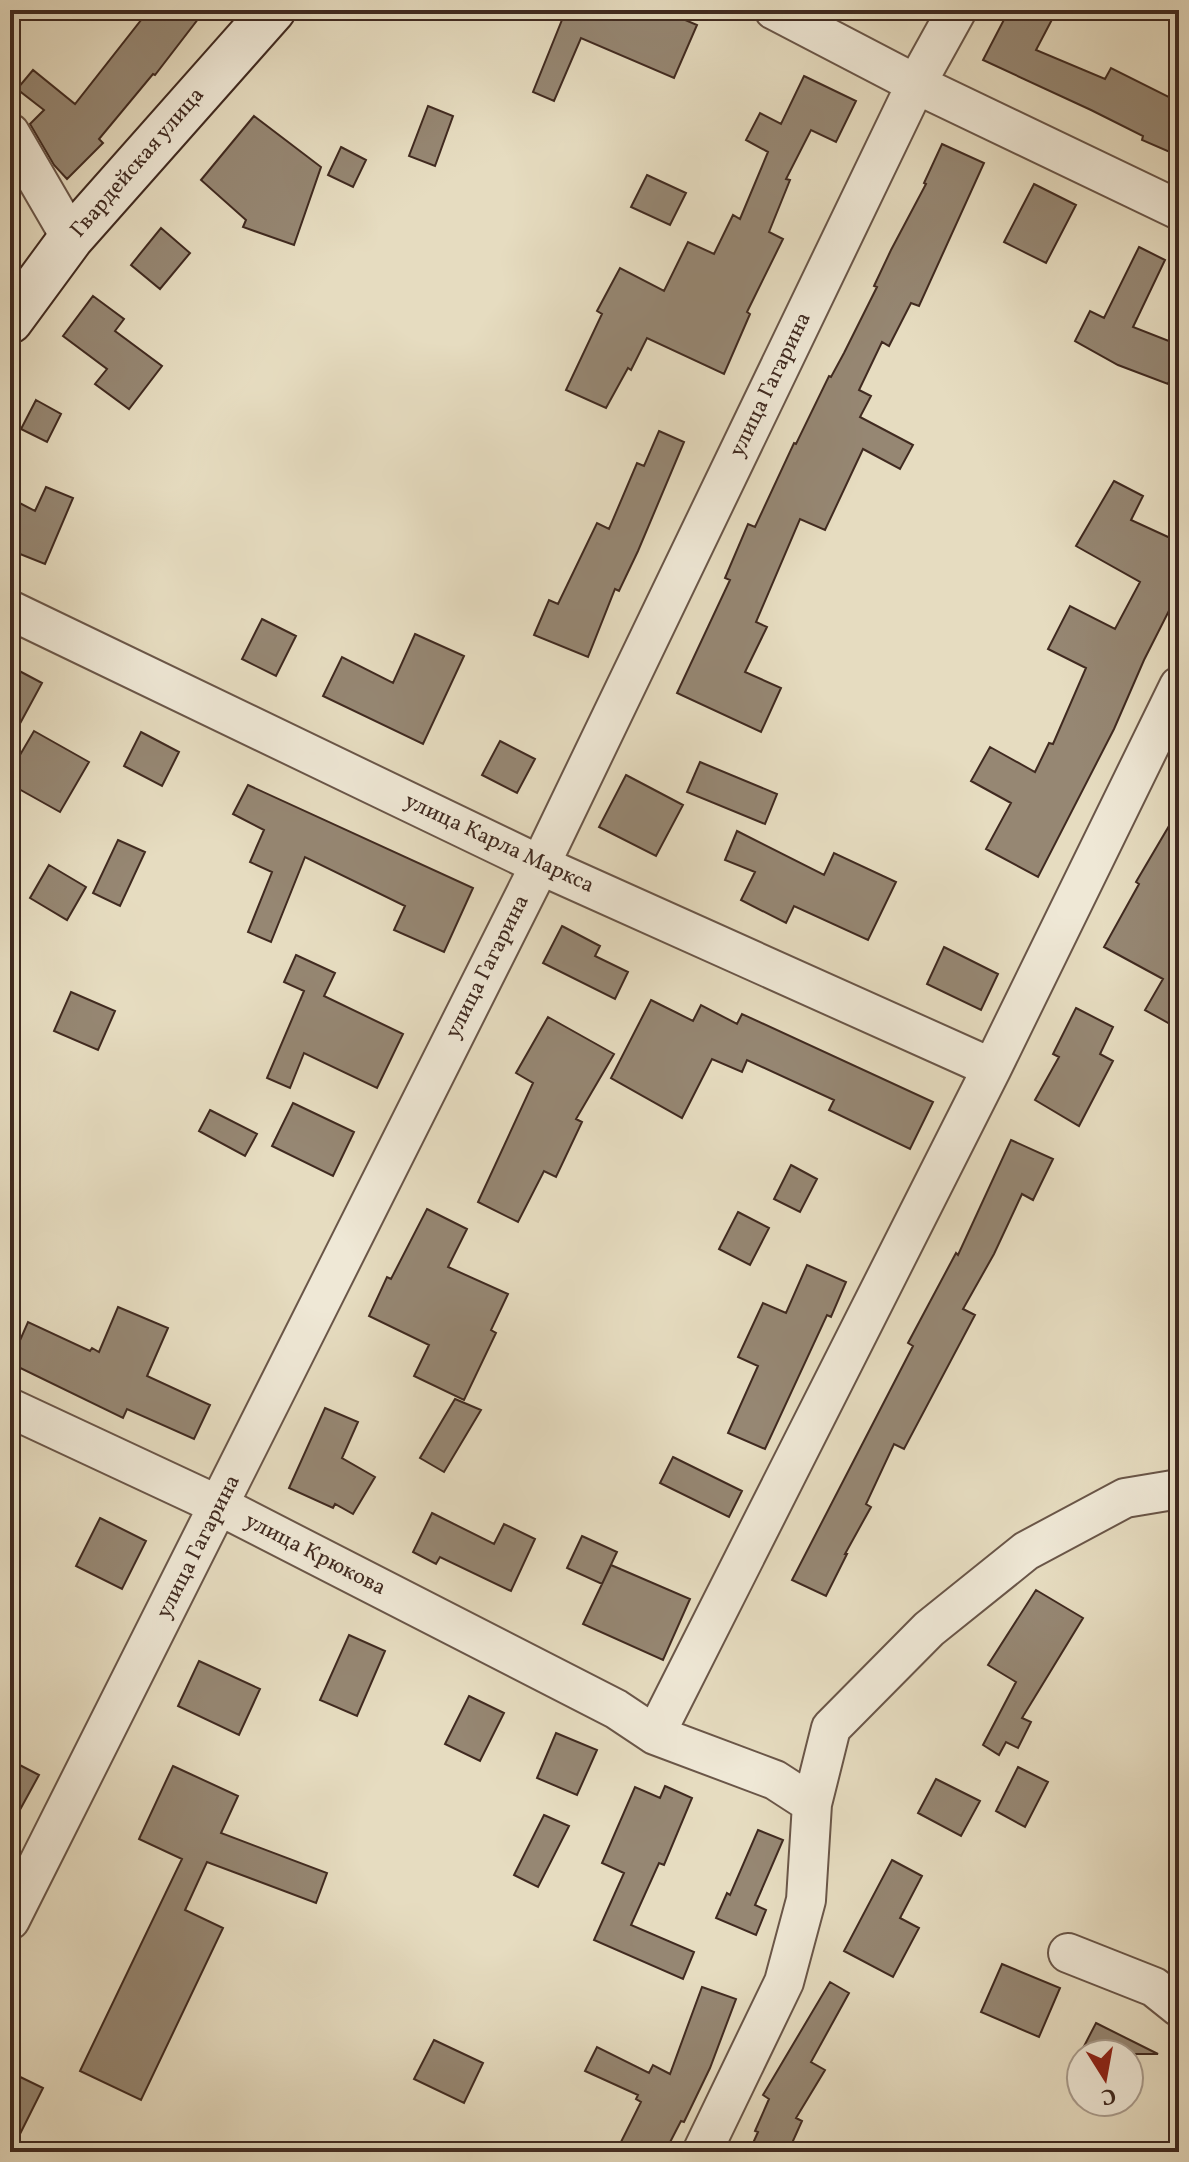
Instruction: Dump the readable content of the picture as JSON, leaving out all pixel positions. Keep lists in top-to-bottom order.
{
  "streets": {
    "street": [
      "Гвардейская улица",
      "улица Гагарина",
      "улица Карла Маркса",
      "улица Крюкова"
    ]
  },
  "crossings": [
    ["улица Гагарина", "улица Карла Маркса"],
    ["улица Гагарина", "улица Крюкова"]
  ],
  "north": "bottom"
}
